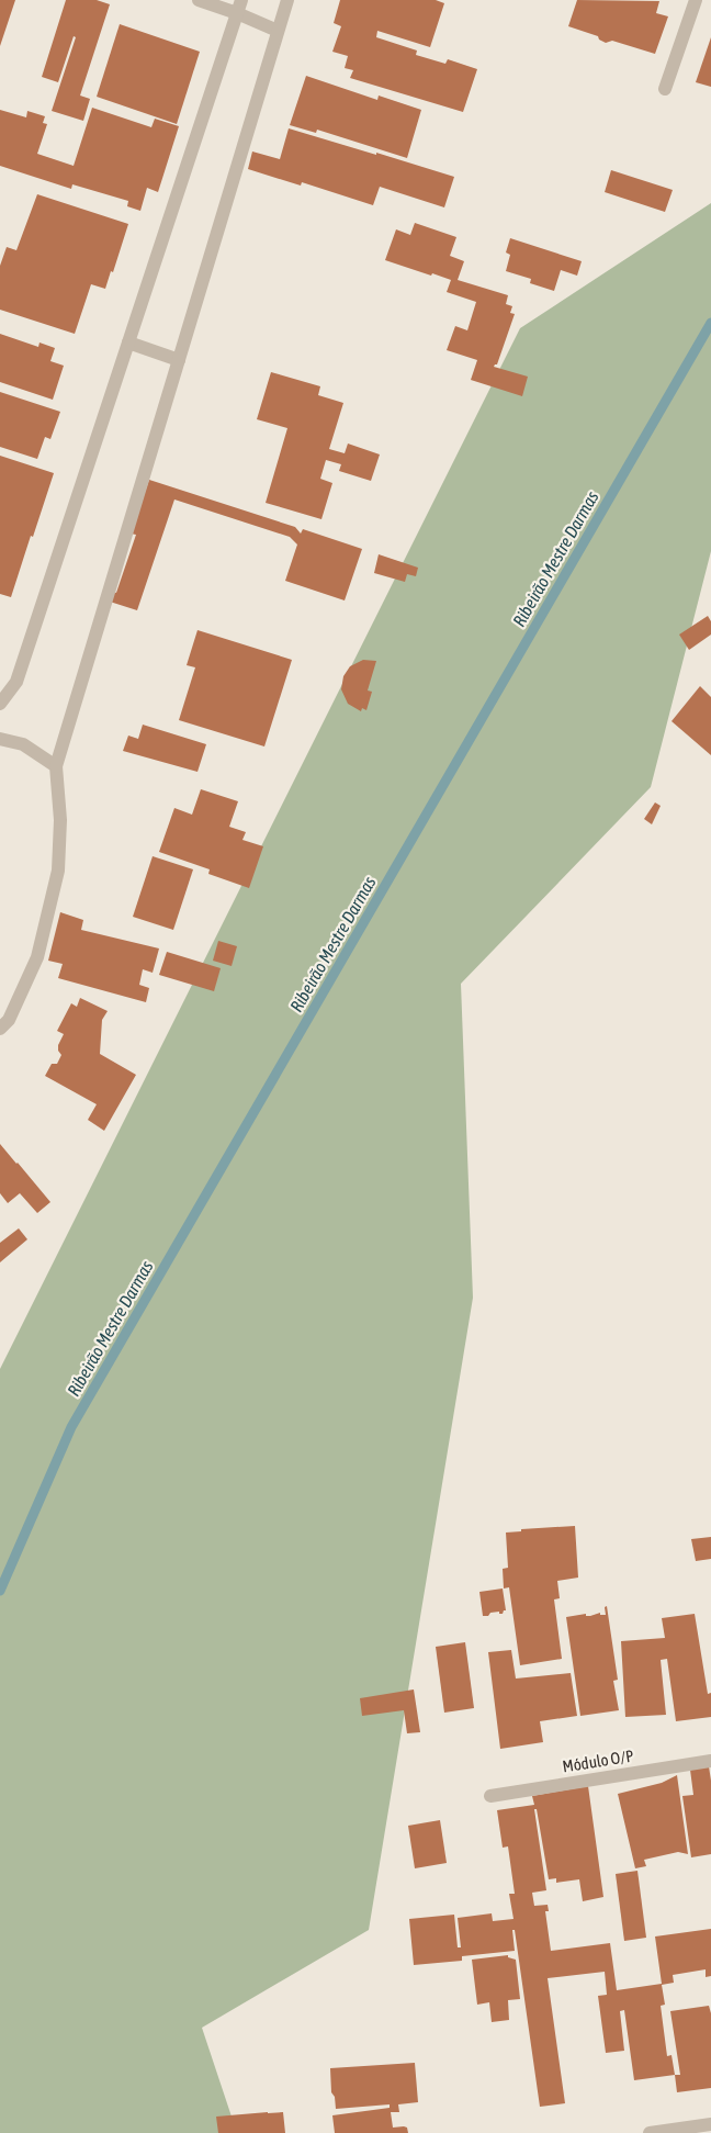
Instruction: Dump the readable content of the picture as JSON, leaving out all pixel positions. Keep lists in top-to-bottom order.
{
  "streets": {
    "street": ["Módulo O/P"]
  },
  "water": ["Ribeirão Mestre Darmas"]
}
